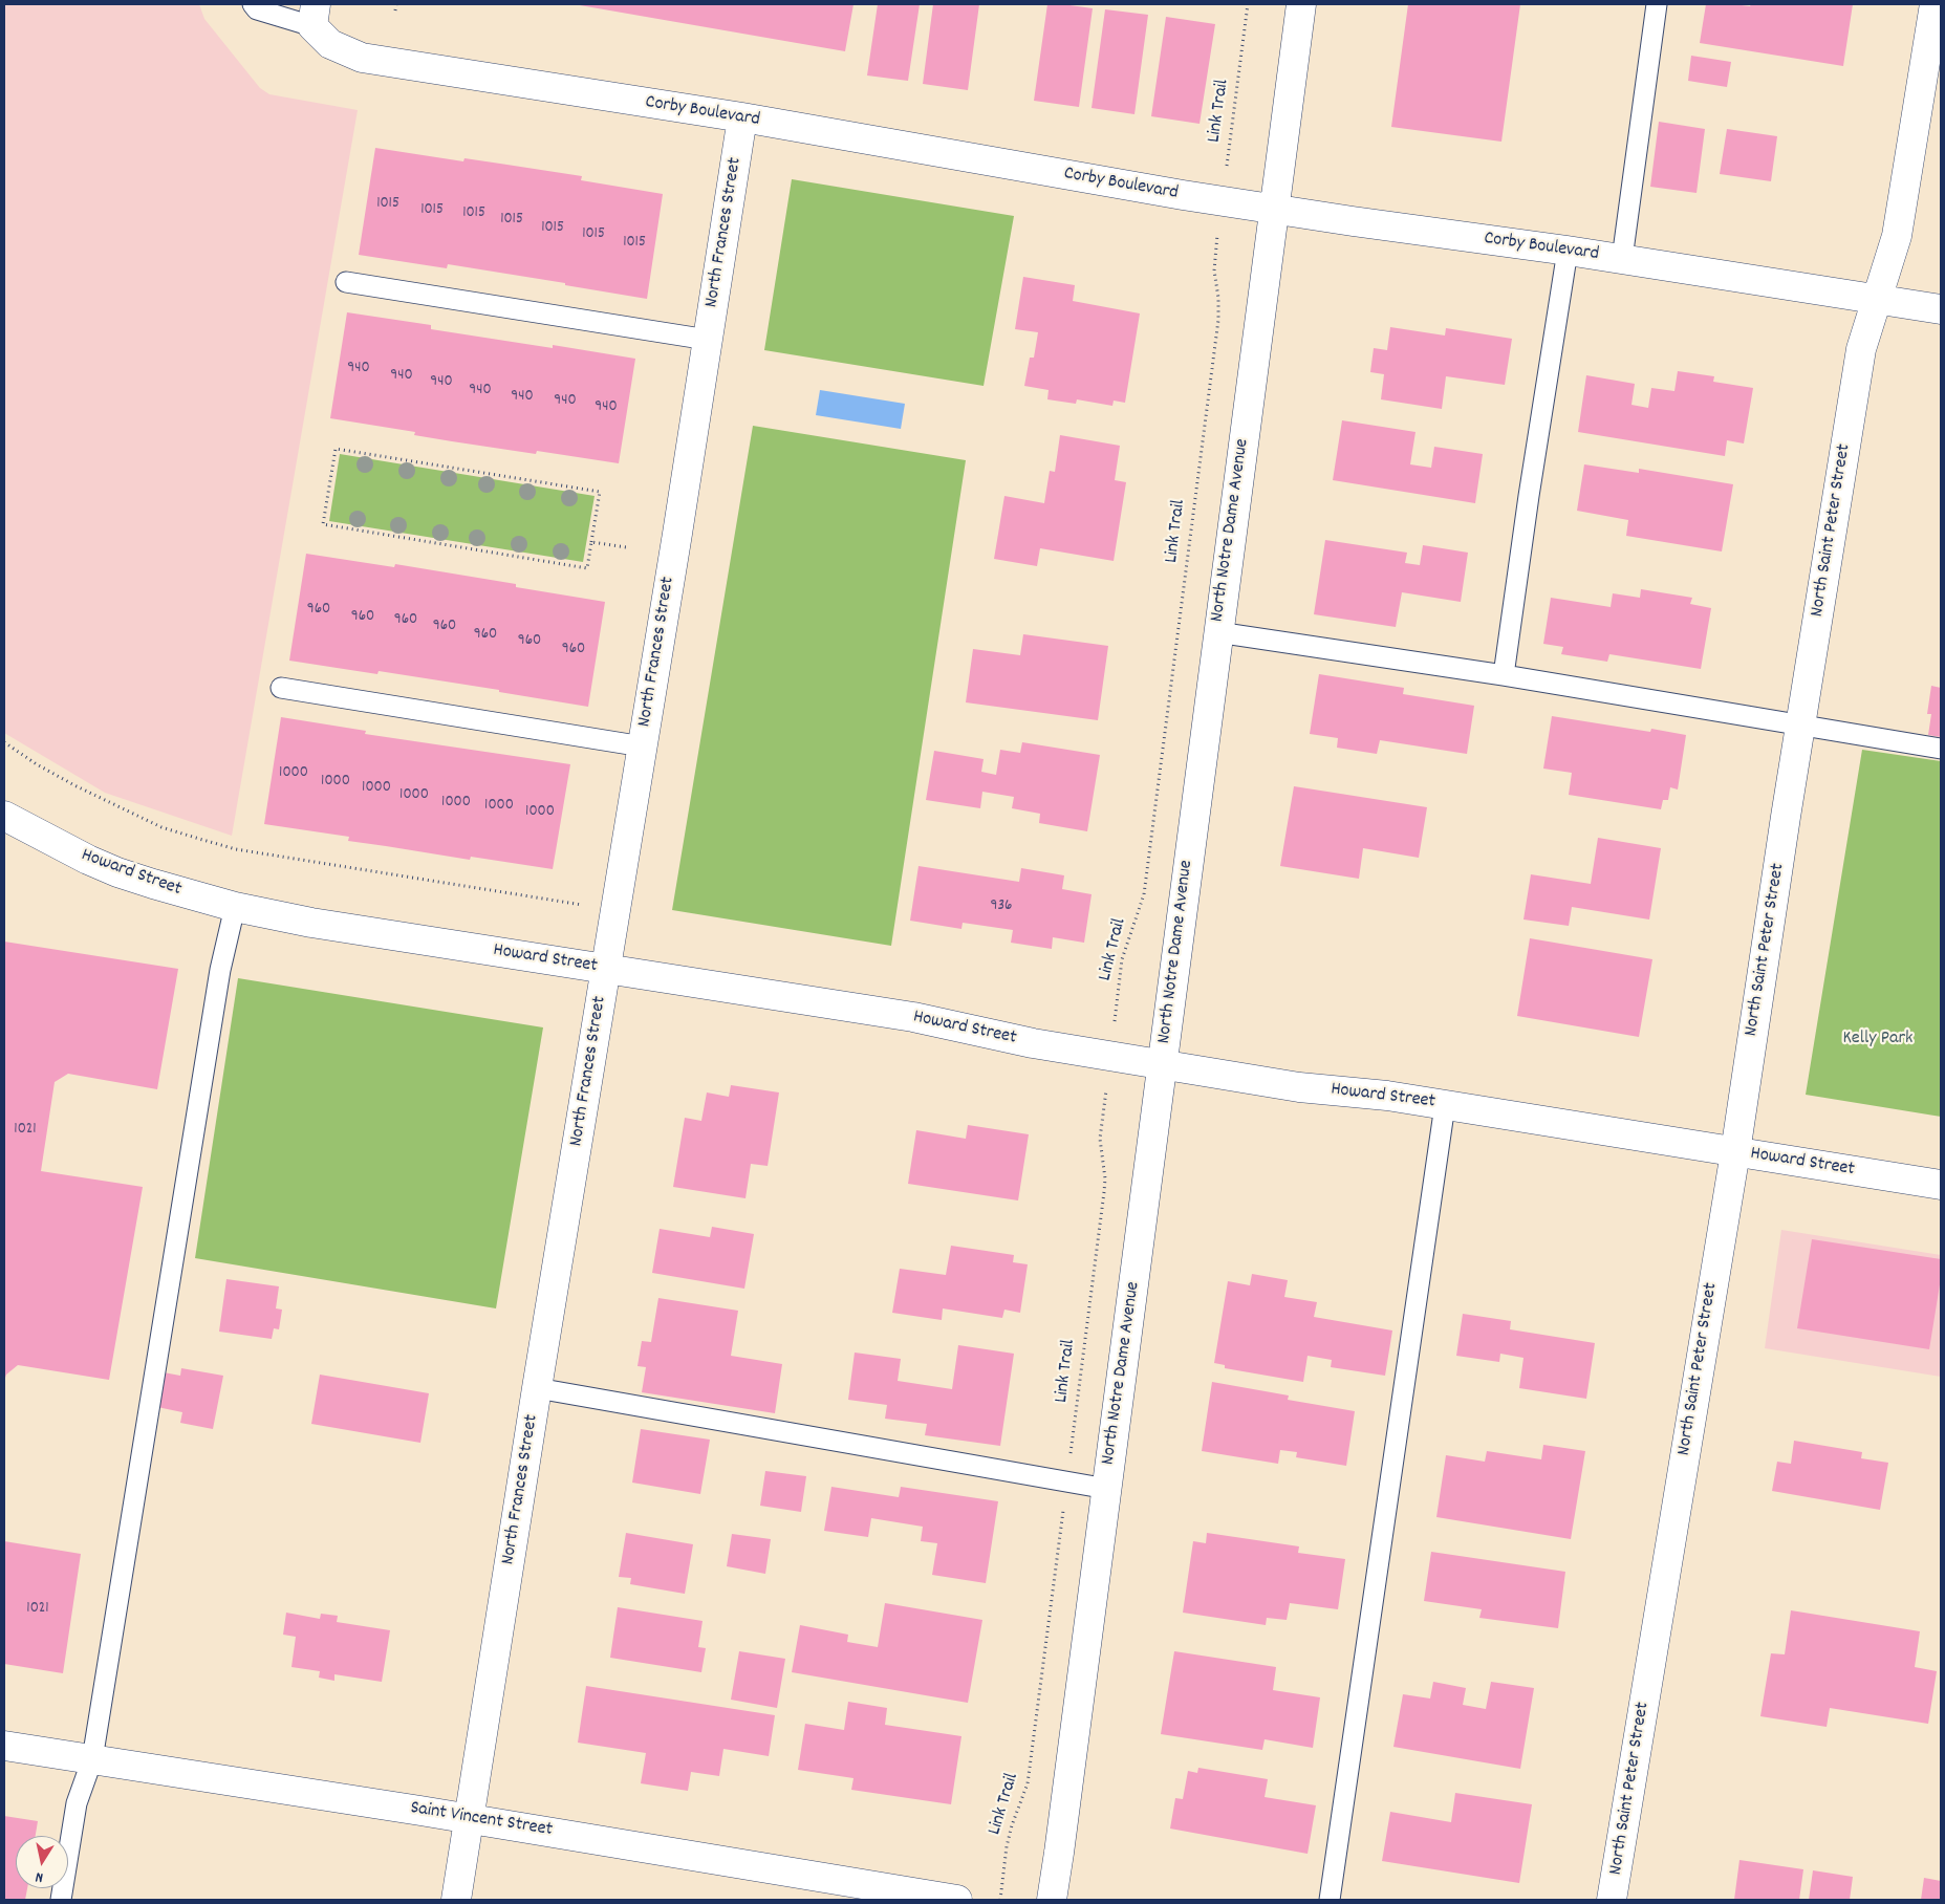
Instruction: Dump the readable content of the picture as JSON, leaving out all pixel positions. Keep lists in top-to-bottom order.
{
  "streets": {
    "street": [
      "Corby Boulevard",
      "North Frances Street",
      "North Notre Dame Avenue",
      "North Saint Peter Street",
      "Howard Street",
      "Saint Vincent Street"
    ],
    "path": ["Link Trail"]
  },
  "crossings": [
    ["Link Trail", "Corby Boulevard"],
    ["Link Trail", "Howard Street"],
    ["Corby Boulevard", "North Frances Street"],
    ["Corby Boulevard", "North Notre Dame Avenue"],
    ["Corby Boulevard", "North Saint Peter Street"],
    ["North Frances Street", "Howard Street"],
    ["North Frances Street", "Saint Vincent Street"],
    ["North Notre Dame Avenue", "Howard Street"],
    ["North Saint Peter Street", "Howard Street"]
  ],
  "parks": ["Kelly Park"],
  "house_numbers": [
    "1015",
    "1015",
    "1015",
    "1015",
    "1015",
    "1015",
    "1015",
    "940",
    "940",
    "940",
    "940",
    "940",
    "940",
    "940",
    "960",
    "960",
    "960",
    "960",
    "960",
    "960",
    "960",
    "1000",
    "1000",
    "1000",
    "1000",
    "1000",
    "1000",
    "1000",
    "936",
    "1021",
    "1021"
  ],
  "north": "bottom"
}
